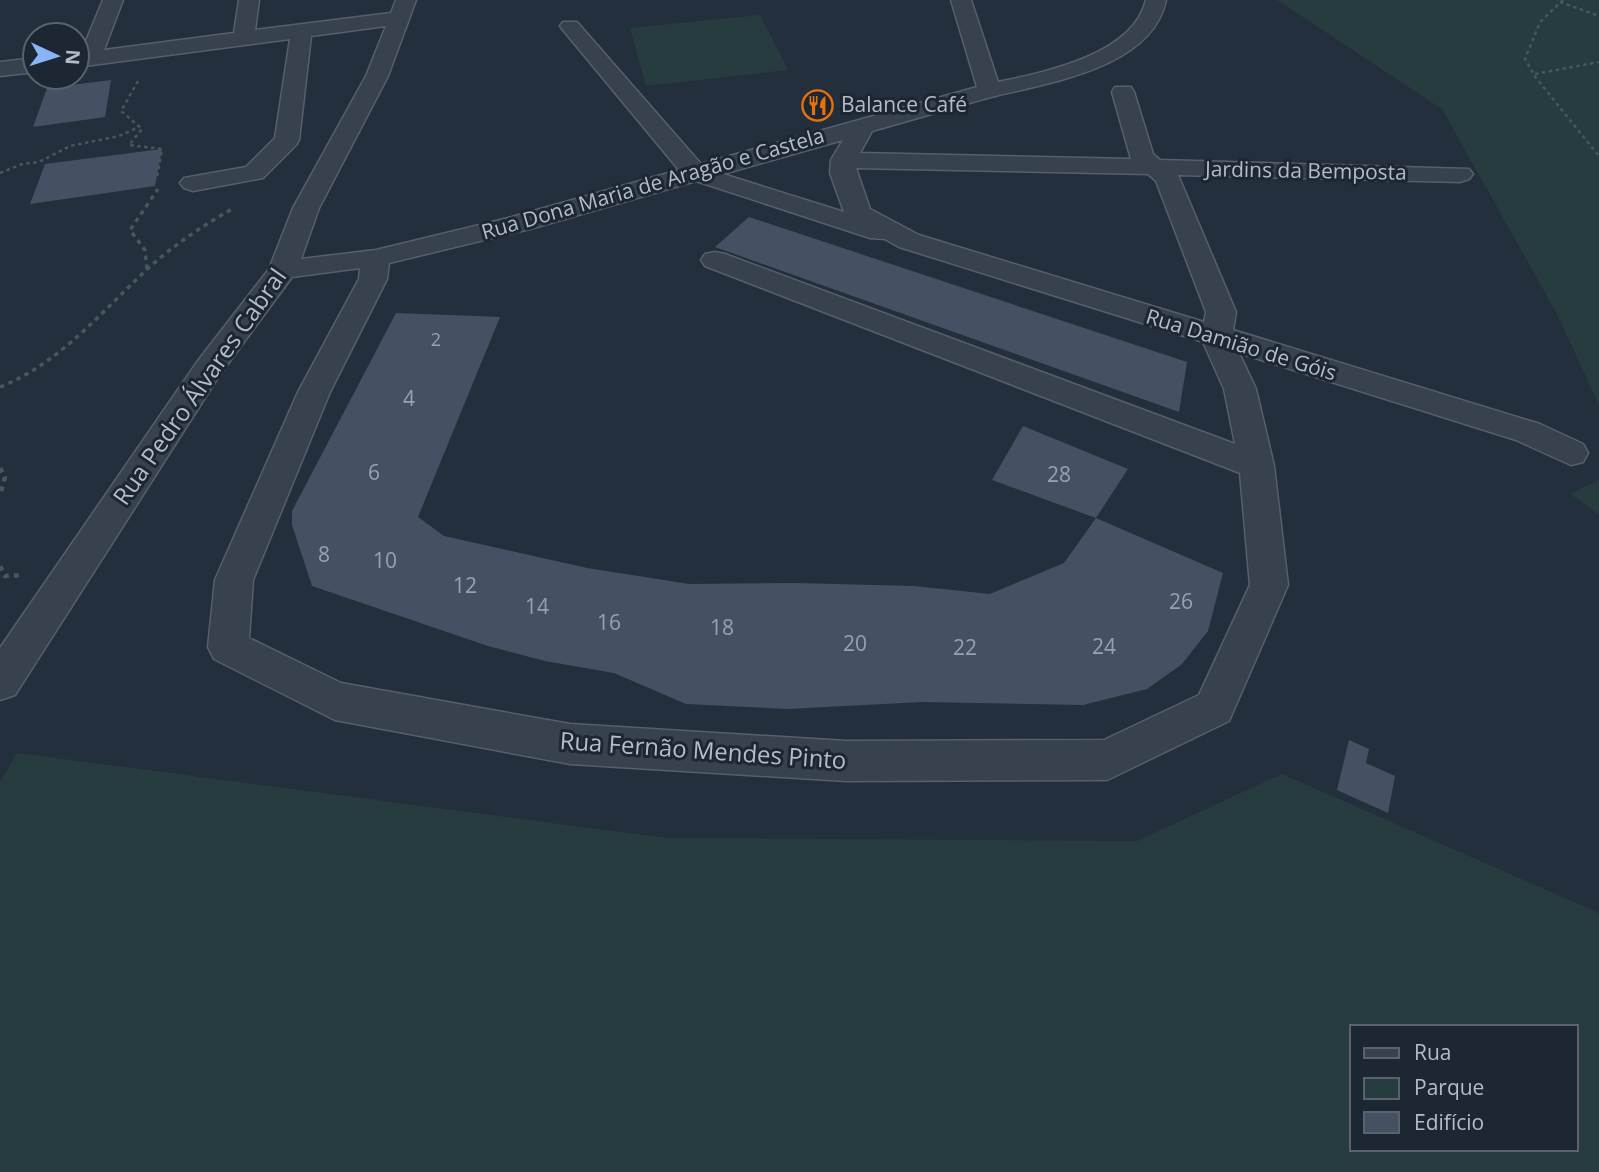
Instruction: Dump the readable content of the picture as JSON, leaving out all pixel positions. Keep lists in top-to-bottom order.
{
  "streets": {
    "street": [
      "Jardins da Bemposta",
      "Rua Dona Maria de Aragão e Castela",
      "Rua Damião de Góis",
      "Rua Pedro Álvares Cabral",
      "Rua Fernão Mendes Pinto"
    ]
  },
  "crossings": [
    ["Jardins da Bemposta", "Rua Damião de Góis"],
    ["Jardins da Bemposta", "Rua Fernão Mendes Pinto"],
    ["Rua Dona Maria de Aragão e Castela", "Rua Damião de Góis"],
    ["Rua Dona Maria de Aragão e Castela", "Rua Pedro Álvares Cabral"],
    ["Rua Dona Maria de Aragão e Castela", "Rua Fernão Mendes Pinto"],
    ["Rua Damião de Góis", "Rua Fernão Mendes Pinto"]
  ],
  "places": {
    "restaurant": ["Balance Café"]
  },
  "house_numbers": [
    "2",
    "4",
    "6",
    "28",
    "8",
    "10",
    "12",
    "26",
    "14",
    "16",
    "18",
    "20",
    "24",
    "22"
  ],
  "legend": ["Rua", "Parque", "Edifício"],
  "north": "right"
}
